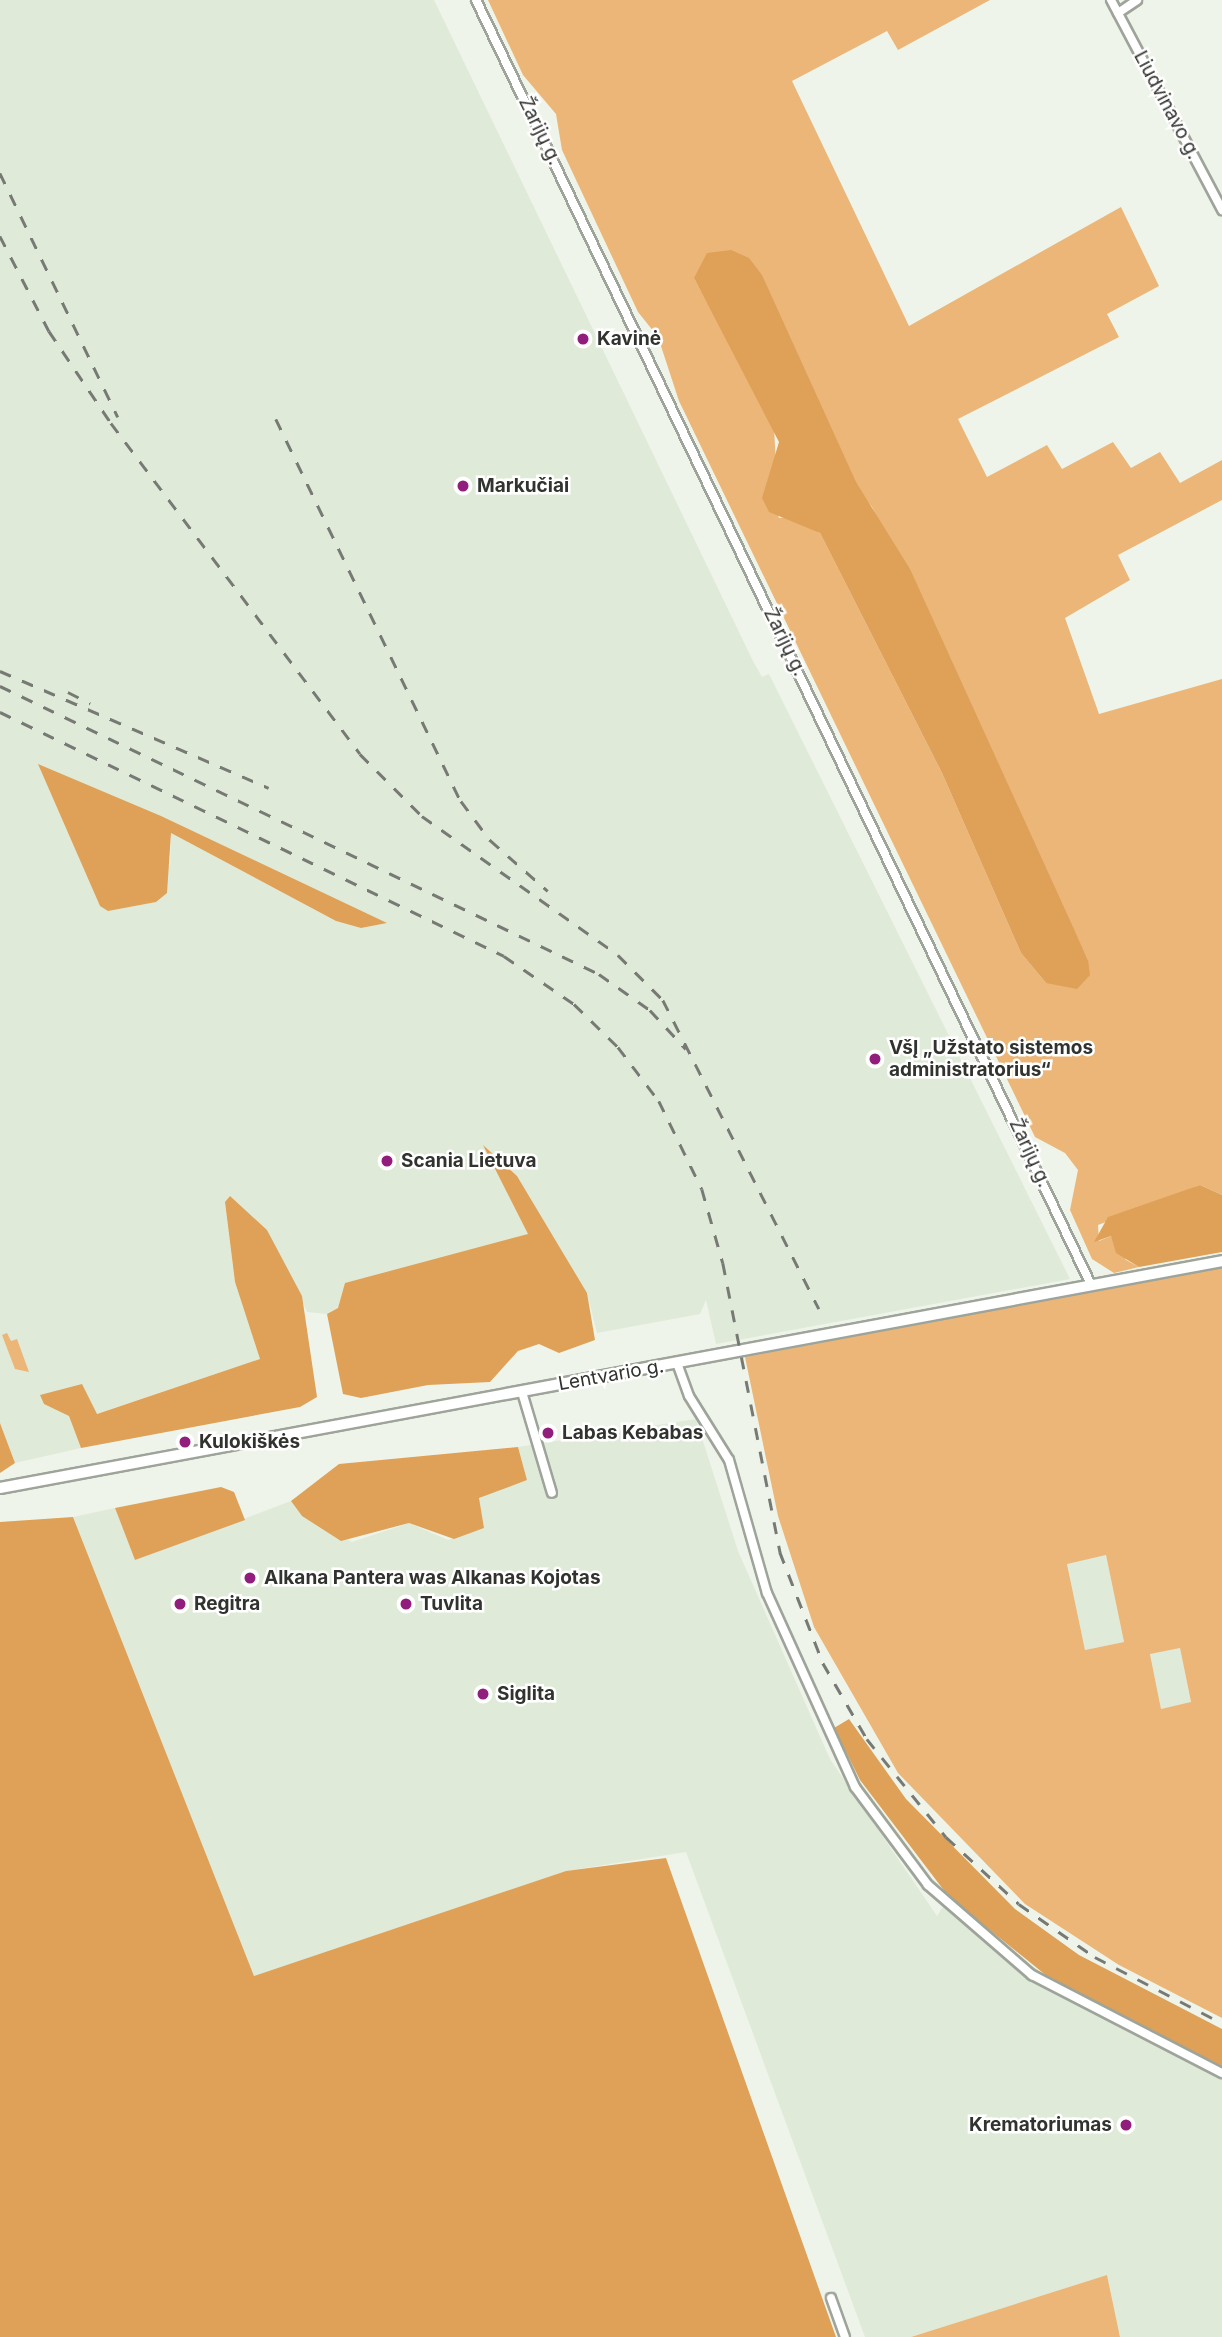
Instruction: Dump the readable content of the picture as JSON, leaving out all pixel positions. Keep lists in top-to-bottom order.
{
  "streets": {
    "main road": ["Lentvario g."],
    "street": ["Liudvinavo g.", "Žarijų g."]
  },
  "crossings": [
    ["Žarijų g.", "Lentvario g."]
  ],
  "places": [
    "Kavinė",
    "Markučiai",
    "VšĮ „Užstato sistemos administratorius“",
    "Scania Lietuva",
    "Labas Kebabas",
    "Kulokiškės",
    "Alkana Pantera was Alkanas Kojotas",
    "Regitra",
    "Tuvlita",
    "Siglita",
    "Krematoriumas"
  ]
}
